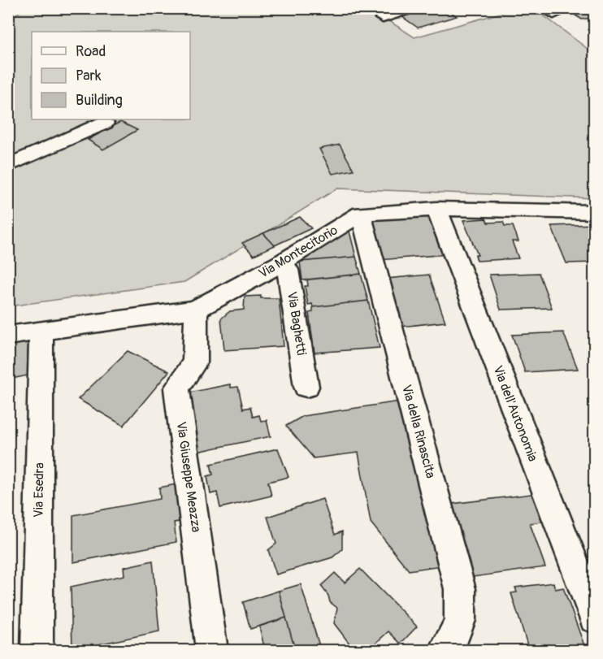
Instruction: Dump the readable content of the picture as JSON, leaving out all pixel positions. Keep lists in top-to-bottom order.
{
  "streets": {
    "street": [
      "Via Montecitorio",
      "Via Baghetti",
      "Via dell'Autonomia",
      "Via della Rinascita",
      "Via Giuseppe Meazza",
      "Via Esedra"
    ]
  },
  "crossings": [
    ["Via Montecitorio", "Via Baghetti"],
    ["Via Montecitorio", "Via dell'Autonomia"],
    ["Via Montecitorio", "Via della Rinascita"],
    ["Via Montecitorio", "Via Giuseppe Meazza"],
    ["Via Montecitorio", "Via Esedra"]
  ],
  "legend": ["Road", "Park", "Building"]
}
